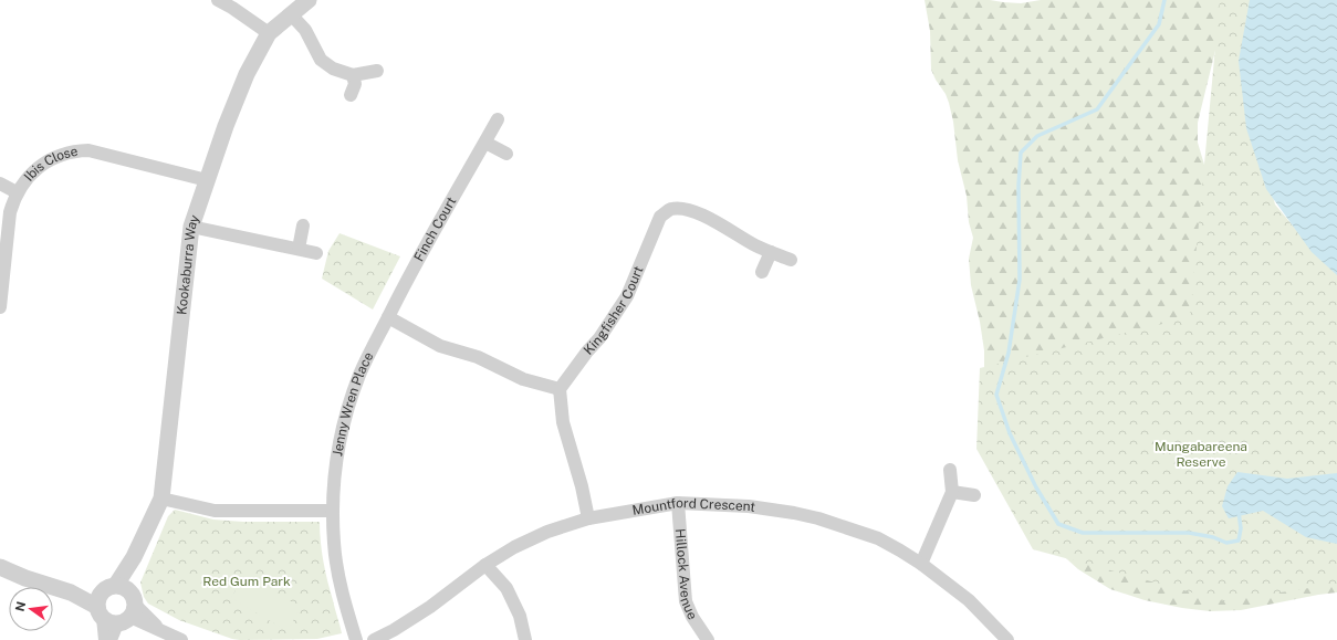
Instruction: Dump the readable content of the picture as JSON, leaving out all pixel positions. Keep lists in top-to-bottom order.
{
  "streets": {
    "street": [
      "Ibis Close",
      "Finch Court",
      "Kookaburra Way",
      "Kingfisher Court",
      "Jenny Wren Place",
      "Mountford Crescent",
      "Hillock Avenue"
    ]
  },
  "crossings": [
    ["Ibis Close", "Kookaburra Way"],
    ["Finch Court", "Jenny Wren Place"],
    ["Mountford Crescent", "Hillock Avenue"]
  ],
  "parks": ["Mungabareena Reserve", "Red Gum Park"],
  "north": "left"
}
